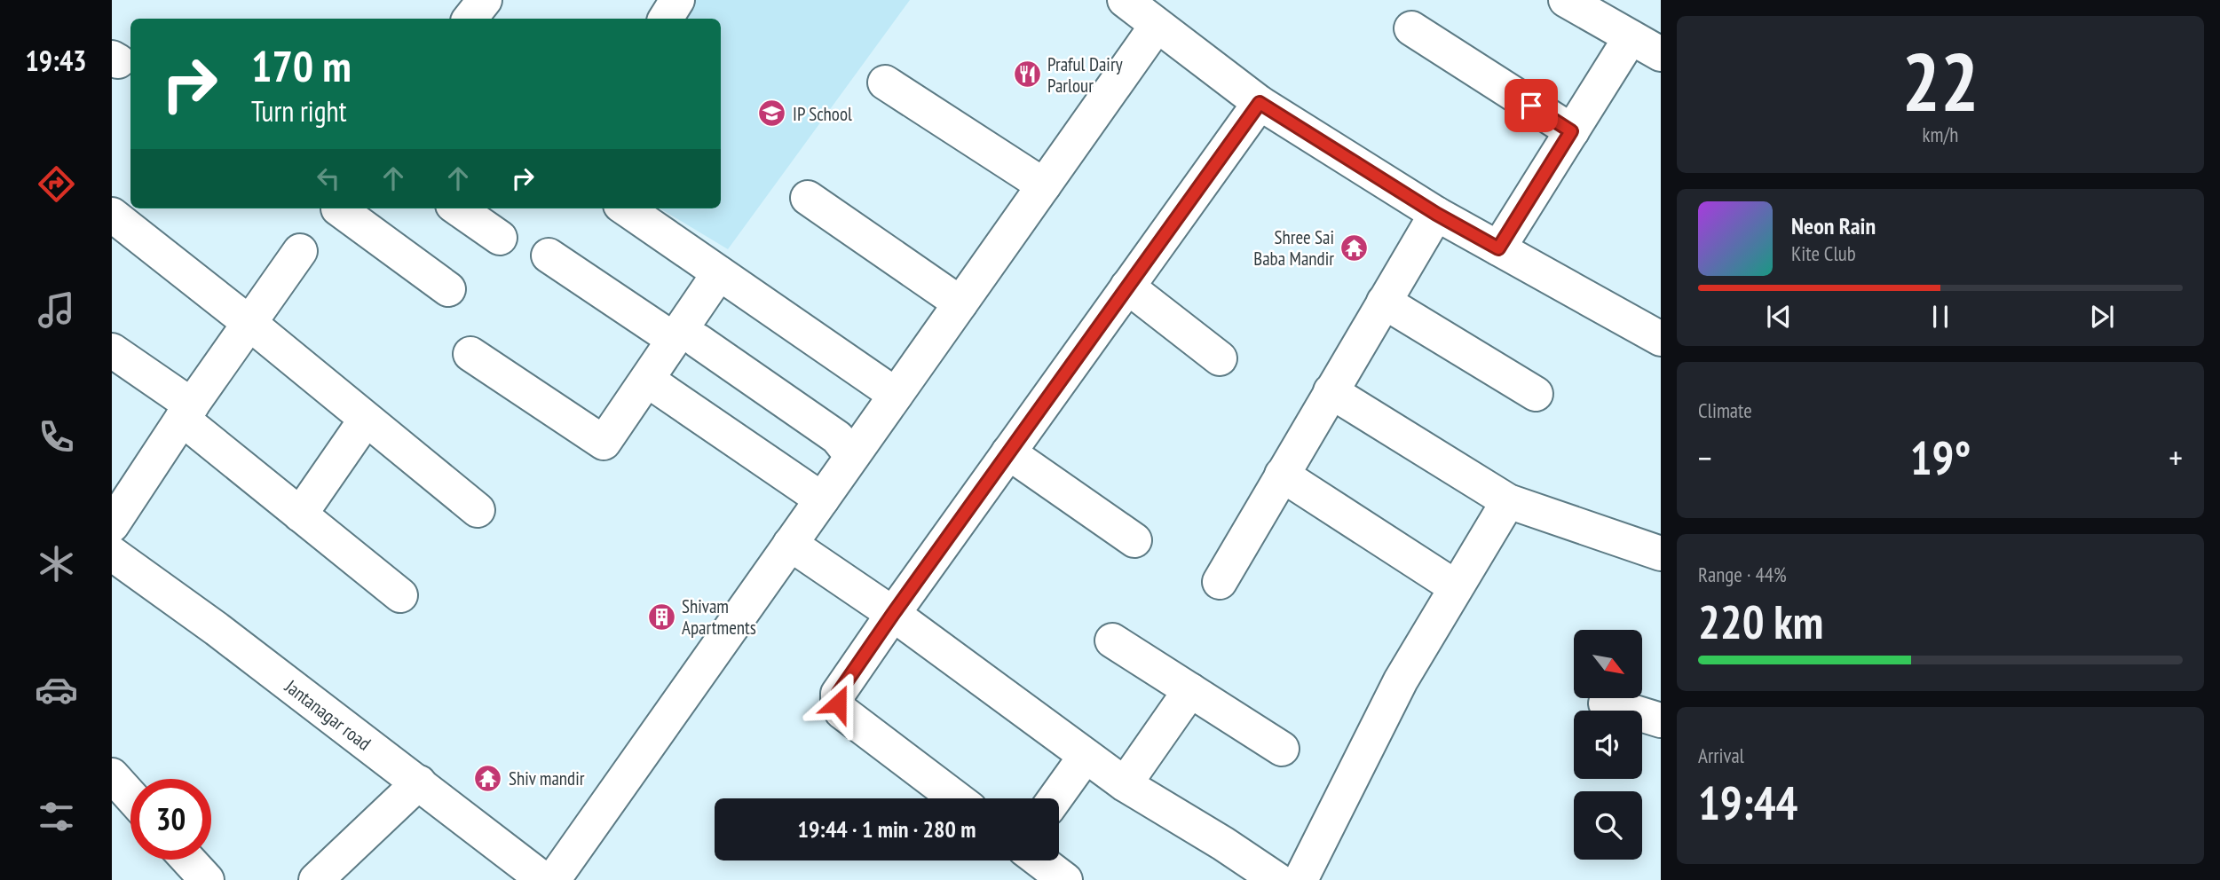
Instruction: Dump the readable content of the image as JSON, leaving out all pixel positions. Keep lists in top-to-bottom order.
{
  "streets": {
    "street": ["Jantanagar road"]
  },
  "places": {
    "restaurant": ["Praful Dairy Parlour"],
    "school or university": ["IP School"],
    "temple": ["Shree Sai Baba Mandir", "Shiv mandir"],
    "building": ["Shivam Apartments"]
  },
  "north": "bottom right",
  "page": {
    "tabs": "19:43",
    "tile": [
      ["22", "km/h"],
      "Climate",
      ["Range · 44%", "220 km"],
      ["Arrival", "19:44"]
    ],
    "turn": ["170 m", "Turn right"],
    "song": ["Neon Rain", "Kite Club"],
    "heat": ["−", "19°", "+"],
    "limit": "30",
    "trip": "19:44 · 1 min · 280 m"
  }
}
